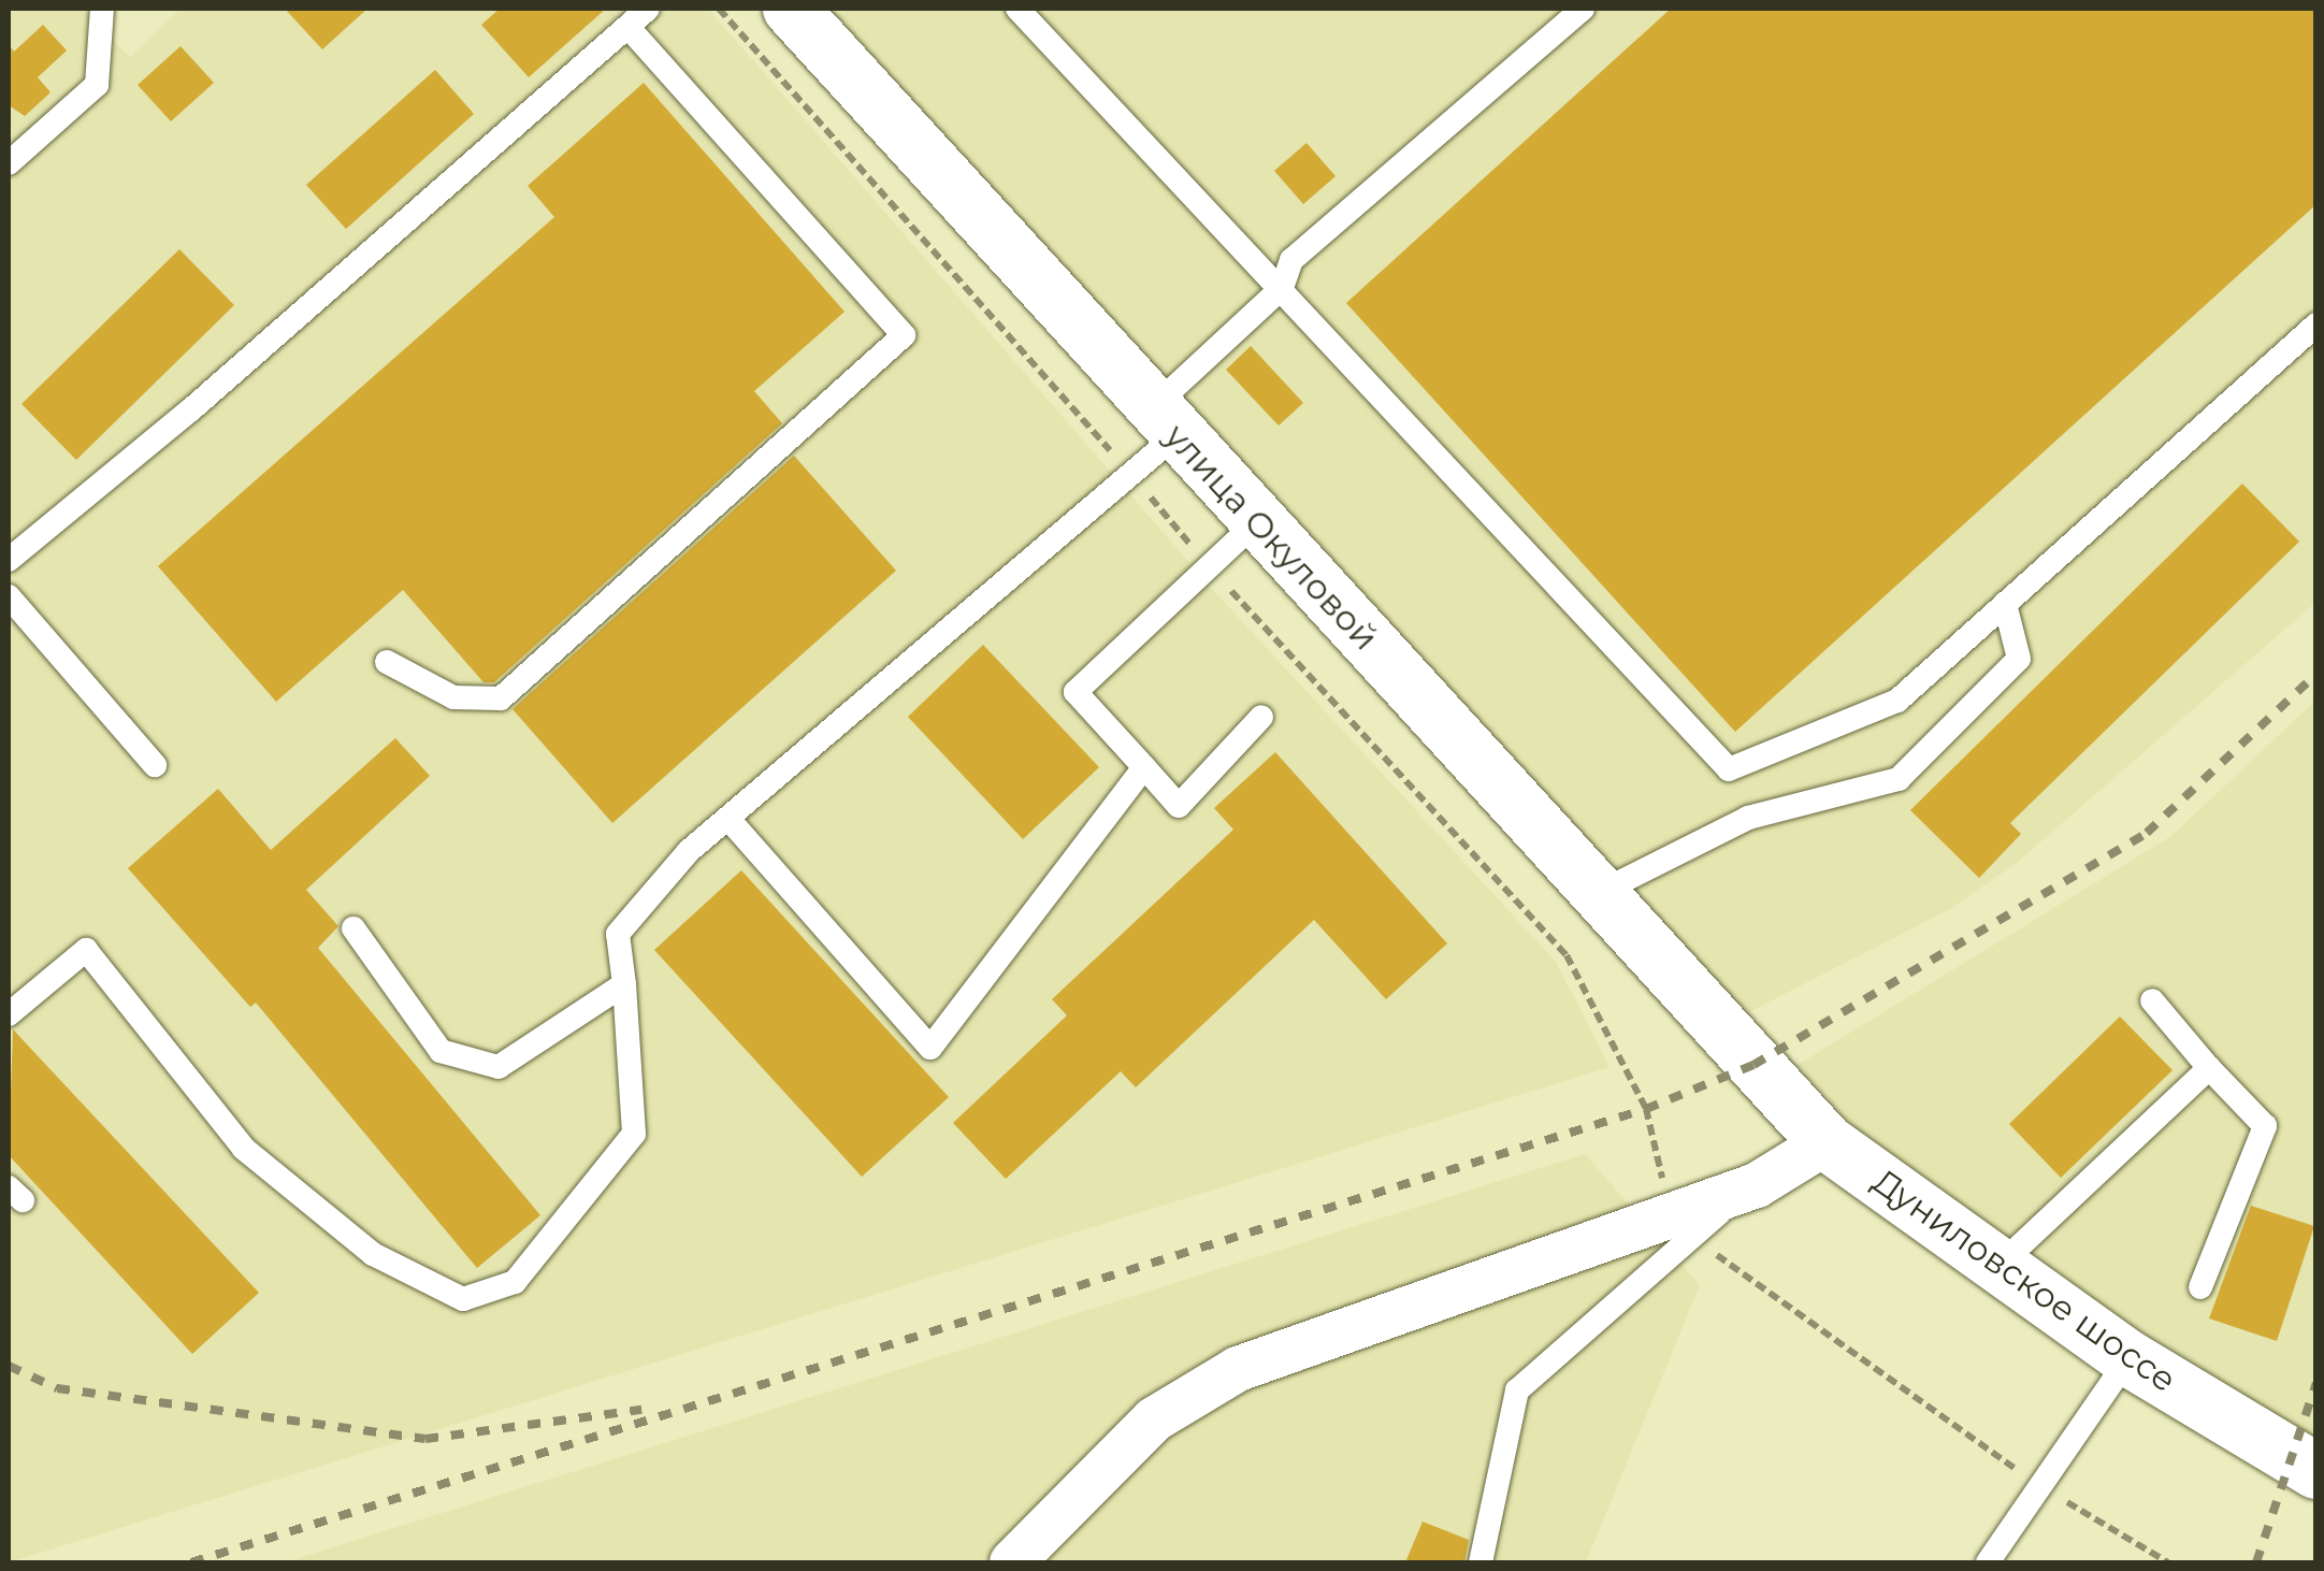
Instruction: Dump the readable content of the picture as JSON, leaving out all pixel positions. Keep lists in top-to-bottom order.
{
  "streets": {
    "street": ["улица Окуловой", "Дуниловское шоссе"]
  },
  "crossings": [
    ["улица Окуловой", "Дуниловское шоссе"]
  ]
}
